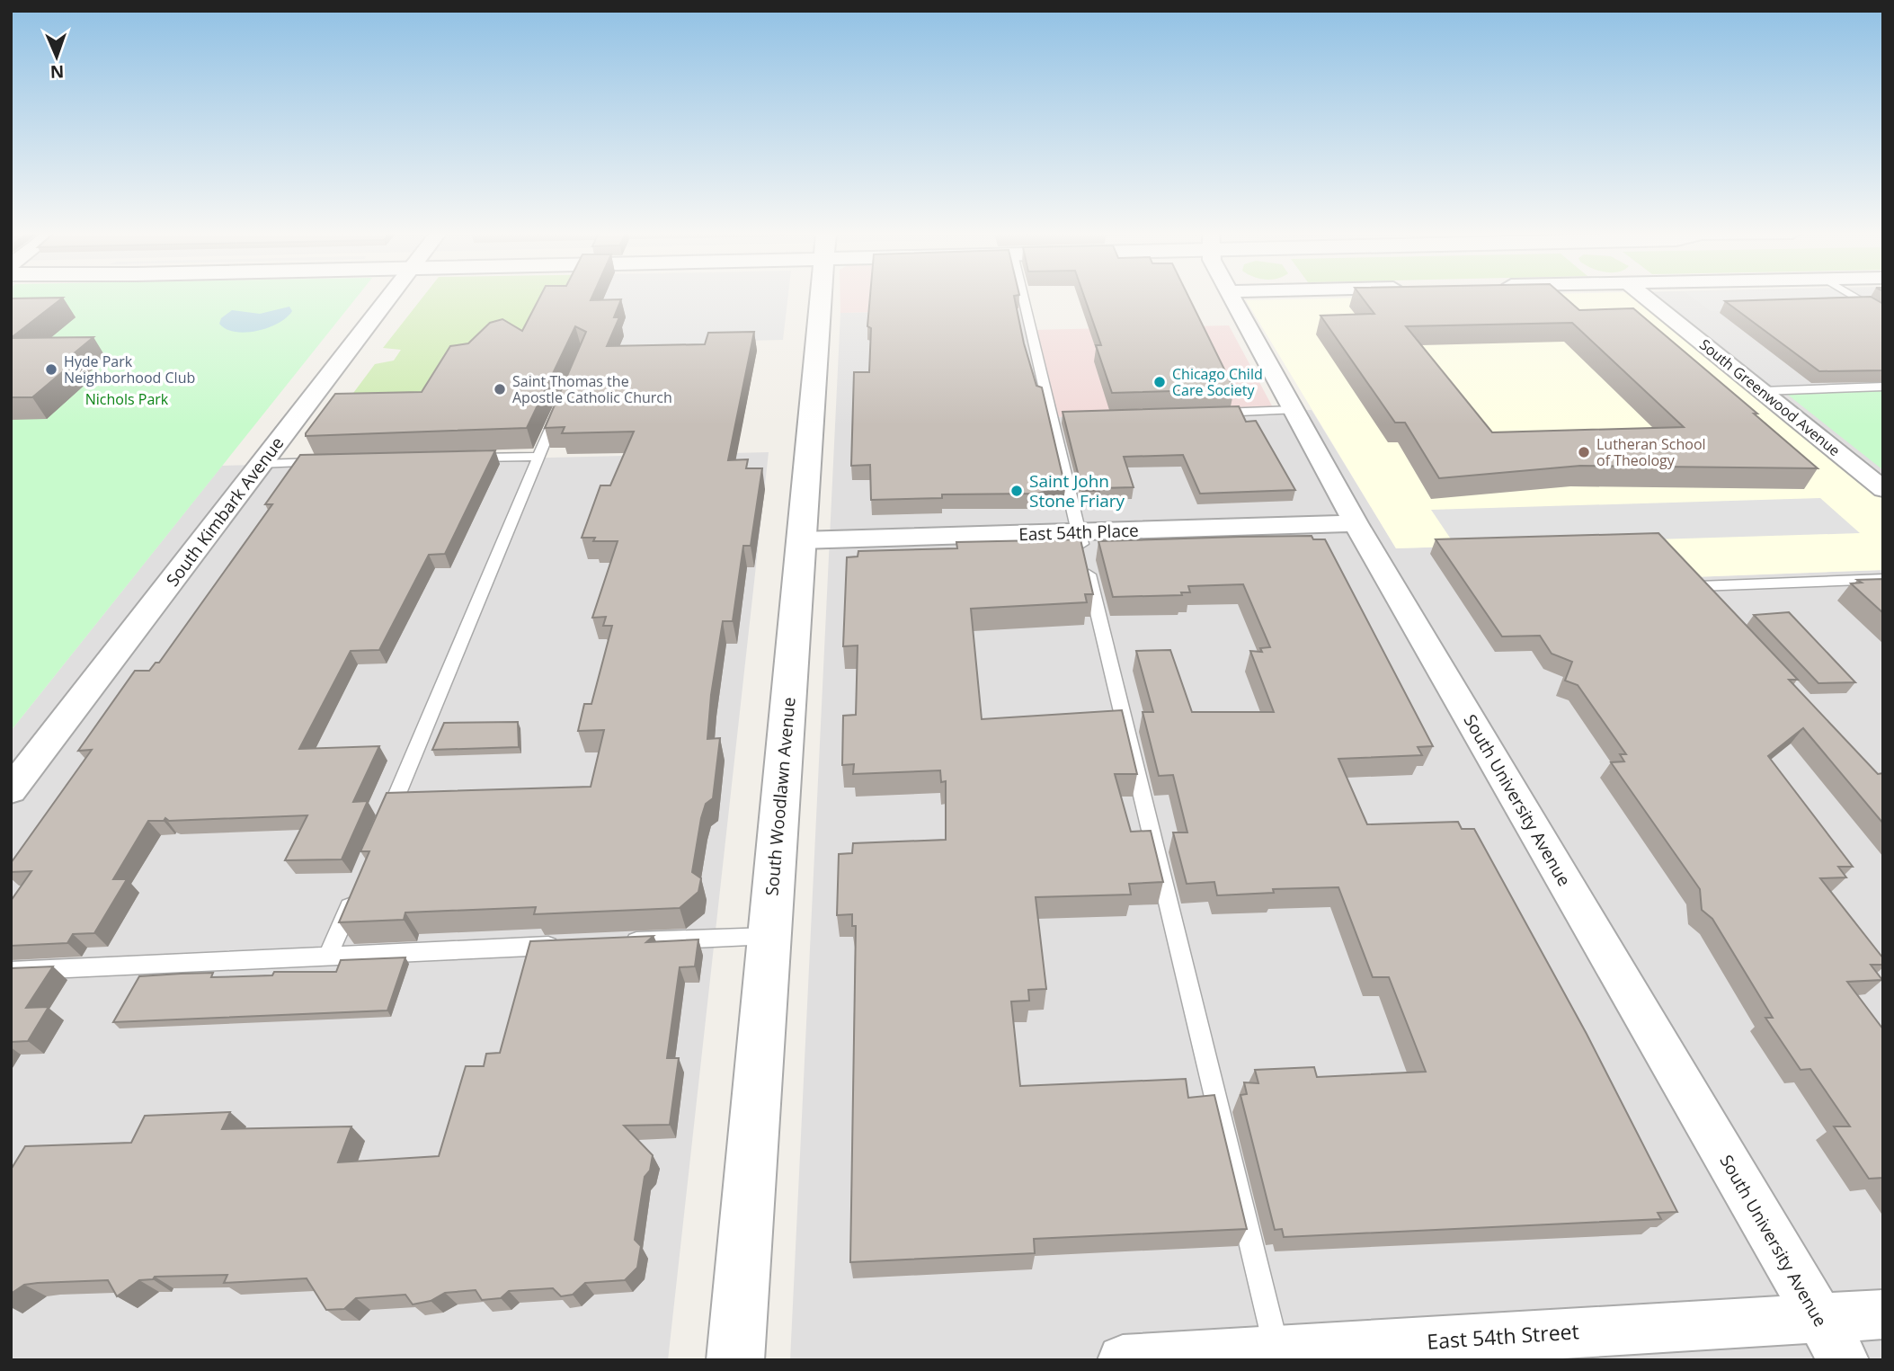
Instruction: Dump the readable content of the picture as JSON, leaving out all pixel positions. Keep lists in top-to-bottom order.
{
  "streets": {
    "street": [
      "South Greenwood Avenue",
      "South Kimbark Avenue",
      "East 54th Place",
      "South Woodlawn Avenue",
      "South University Avenue",
      "East 54th Street"
    ]
  },
  "crossings": [
    ["East 54th Place", "South Woodlawn Avenue"],
    ["East 54th Place", "South University Avenue"],
    ["South University Avenue", "East 54th Street"]
  ],
  "parks": ["Nichols Park"],
  "places": [
    "Hyde Park Neighborhood Club",
    "Chicago Child Care Society",
    "Saint Thomas the Apostle Catholic Church",
    "Lutheran School of Theology",
    "Saint John Stone Friary"
  ],
  "north": "bottom"
}
